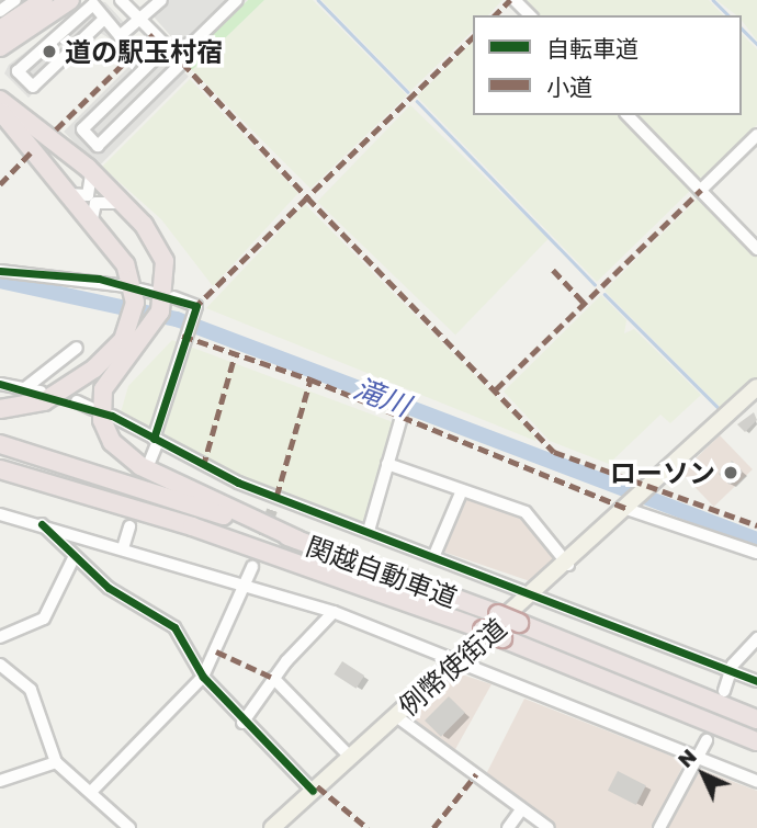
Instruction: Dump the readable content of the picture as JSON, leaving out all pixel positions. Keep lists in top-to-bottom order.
{
  "streets": {
    "highway": ["関越自動車道"],
    "main road": ["例幣使街道"]
  },
  "water": ["滝川"],
  "places": ["道の駅玉村宿", "ローソン"],
  "legend": ["自転車道", "小道"],
  "north": "top left"
}
